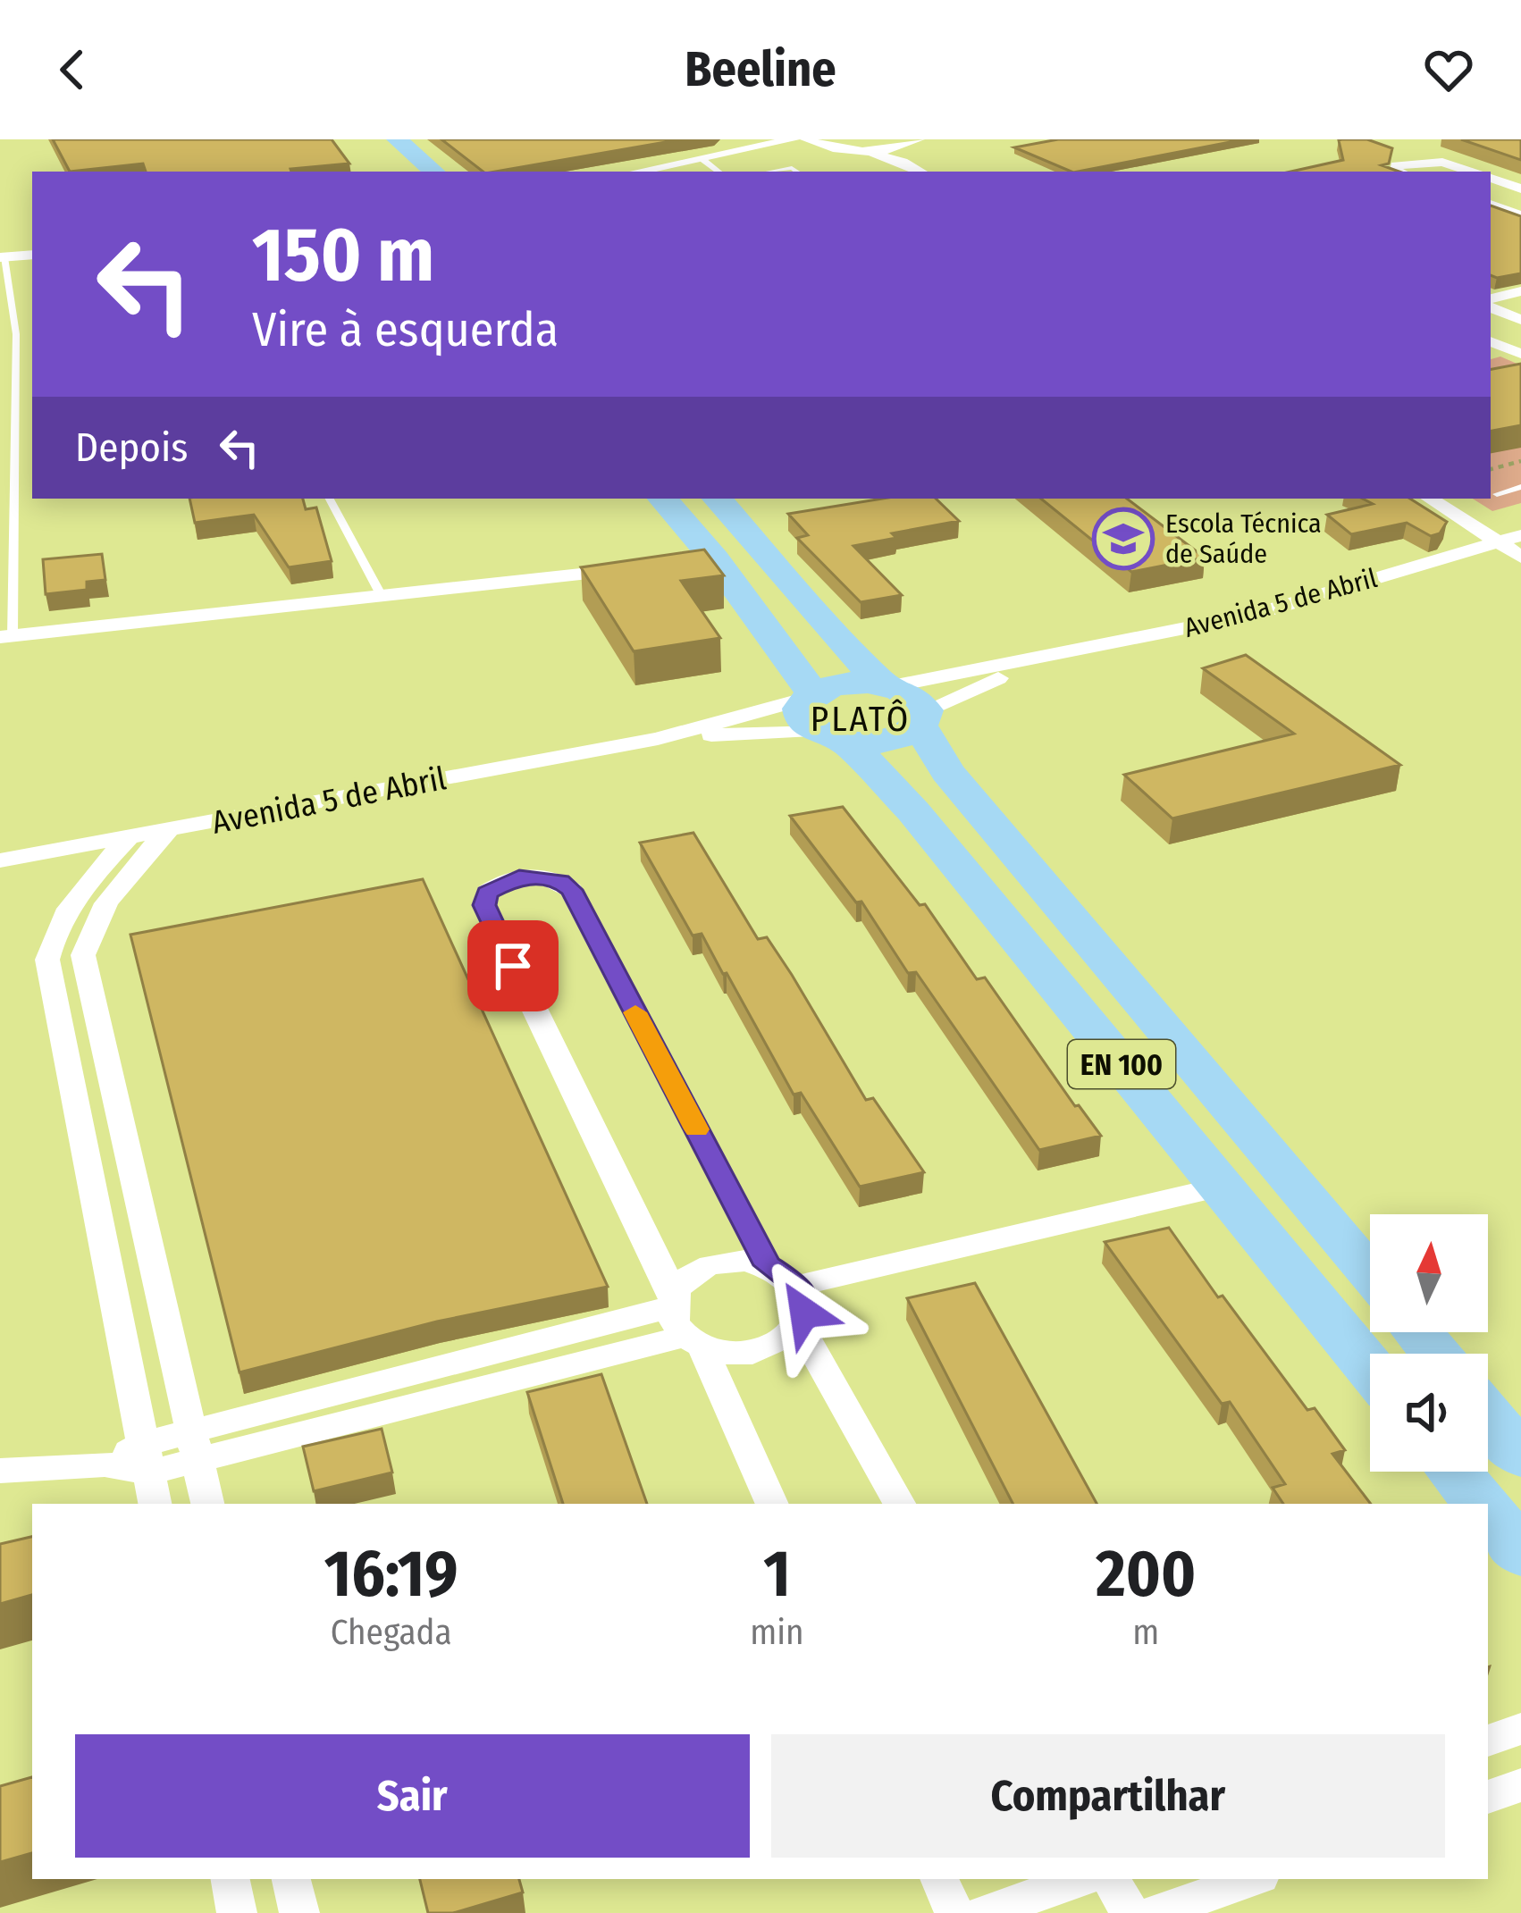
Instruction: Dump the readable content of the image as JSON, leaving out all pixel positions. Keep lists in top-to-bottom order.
{
  "streets": {
    "main road": ["EN 100"],
    "street": ["Avenida 5 de Abril"]
  },
  "crossings": [
    ["Avenida 5 de Abril", "EN 100"]
  ],
  "districts": ["PLATÔ"],
  "places": {
    "school or university": ["Escola Técnica de Saúde"]
  },
  "north": "top",
  "page": {
    "header": "Beeline",
    "turn": ["150 m", "Vire à esquerda"],
    "then": "Depois",
    "eta": [
      "16:19",
      "Chegada",
      "1",
      "min",
      "200",
      "m"
    ],
    "buttons": ["Sair", "Compartilhar"]
  }
}
